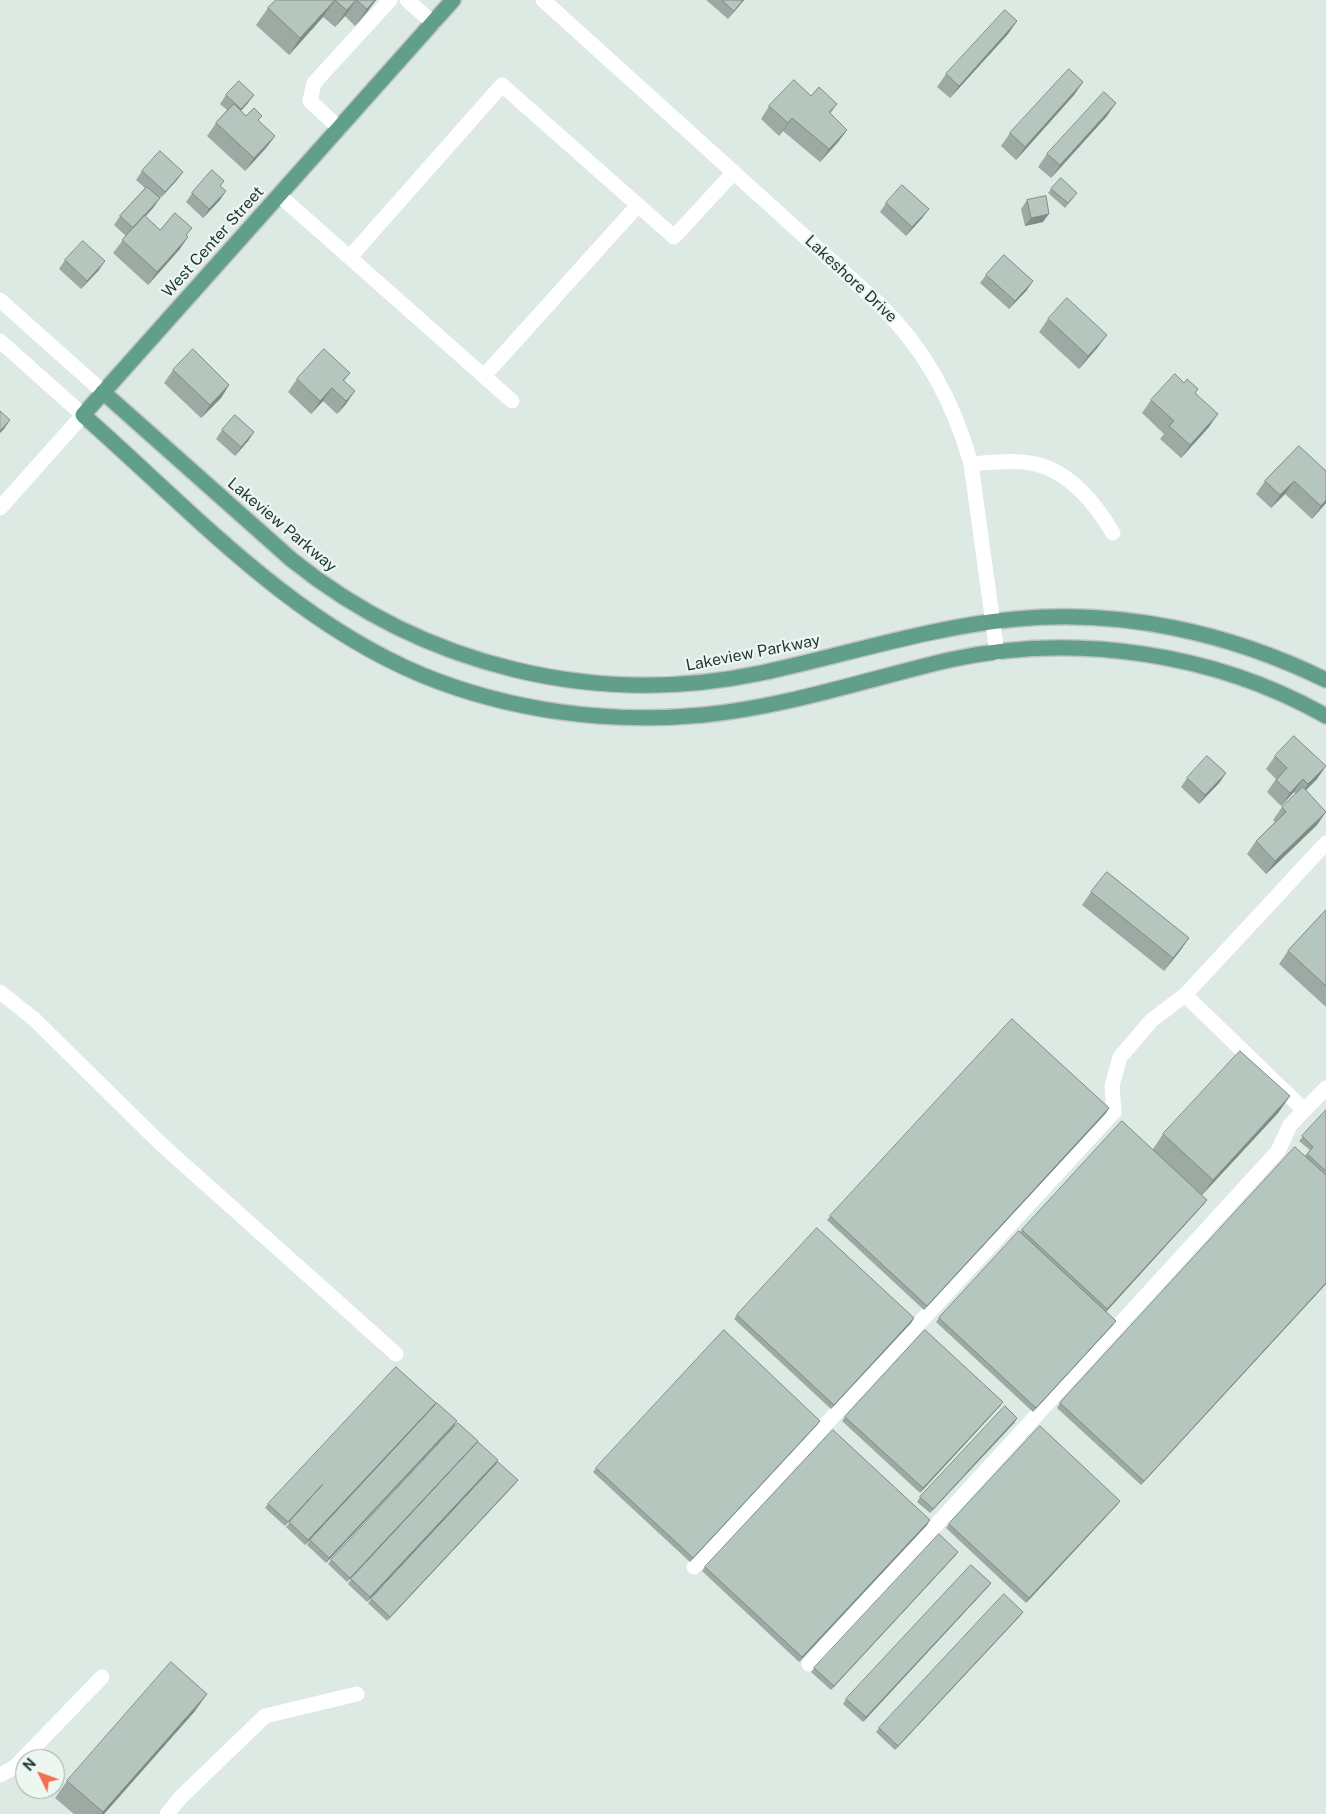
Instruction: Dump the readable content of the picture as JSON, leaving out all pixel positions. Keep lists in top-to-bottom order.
{
  "streets": {
    "main road": ["West Center Street", "Lakeview Parkway"],
    "street": ["Lakeshore Drive"]
  },
  "crossings": [
    ["West Center Street", "Lakeview Parkway"],
    ["Lakeshore Drive", "Lakeview Parkway"]
  ],
  "north": "top left"
}
